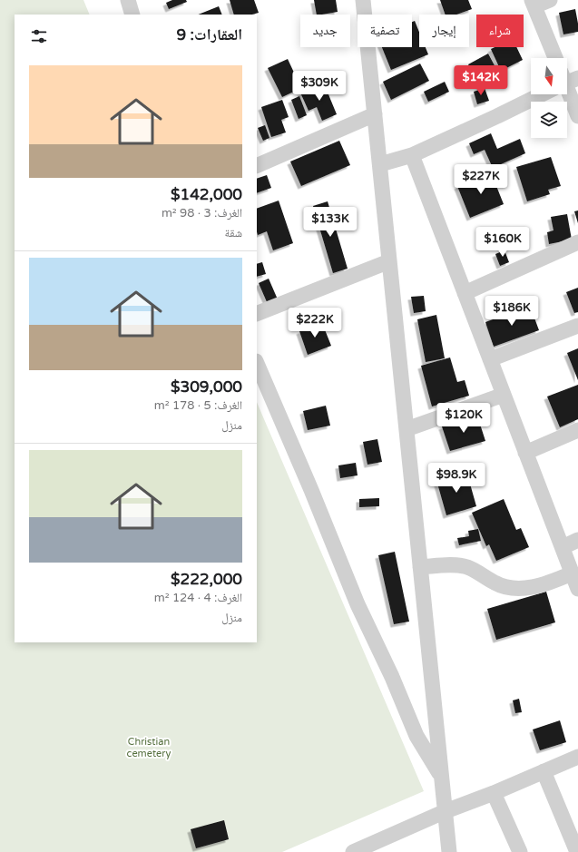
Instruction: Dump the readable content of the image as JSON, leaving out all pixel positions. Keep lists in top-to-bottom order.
{
  "parks": ["Christian cemetery"],
  "north": "bottom",
  "page": {
    "chip": [
      "شراء",
      "إيجار",
      "تصفية",
      "جديد"
    ],
    "heading": "العقارات: 9",
    "list": [
      {
        "name": "$142,000",
        "note": "الغرف: 3 · 98 m² · شقة"
      },
      {
        "name": "$309,000",
        "note": "الغرف: 5 · 178 m² · منزل"
      },
      {
        "name": "$222,000",
        "note": "الغرف: 4 · 124 m² · منزل"
      }
    ],
    "price": [
      "$142K",
      "$309K",
      "$227K",
      "$133K",
      "$160K",
      "$186K",
      "$222K",
      "$120K",
      "$98.9K"
    ]
  }
}
